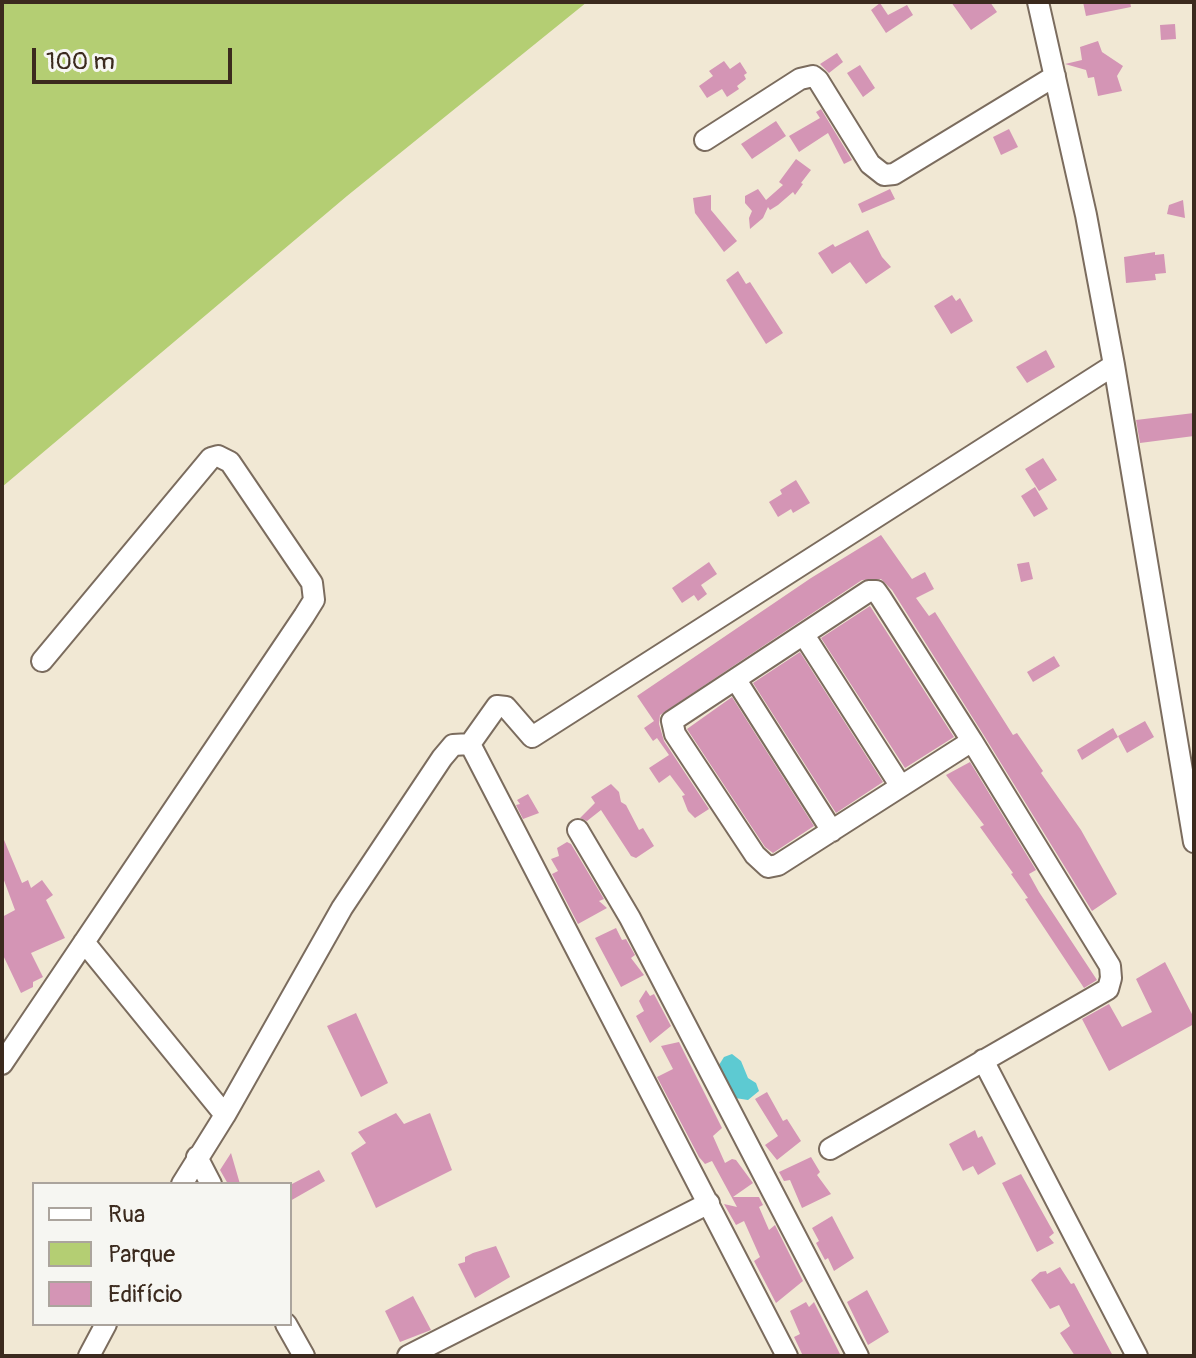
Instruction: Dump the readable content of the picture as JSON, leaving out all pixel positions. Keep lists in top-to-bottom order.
{
  "legend": ["Rua", "Parque", "Edifício"],
  "scale_bar": "100 m"
}
